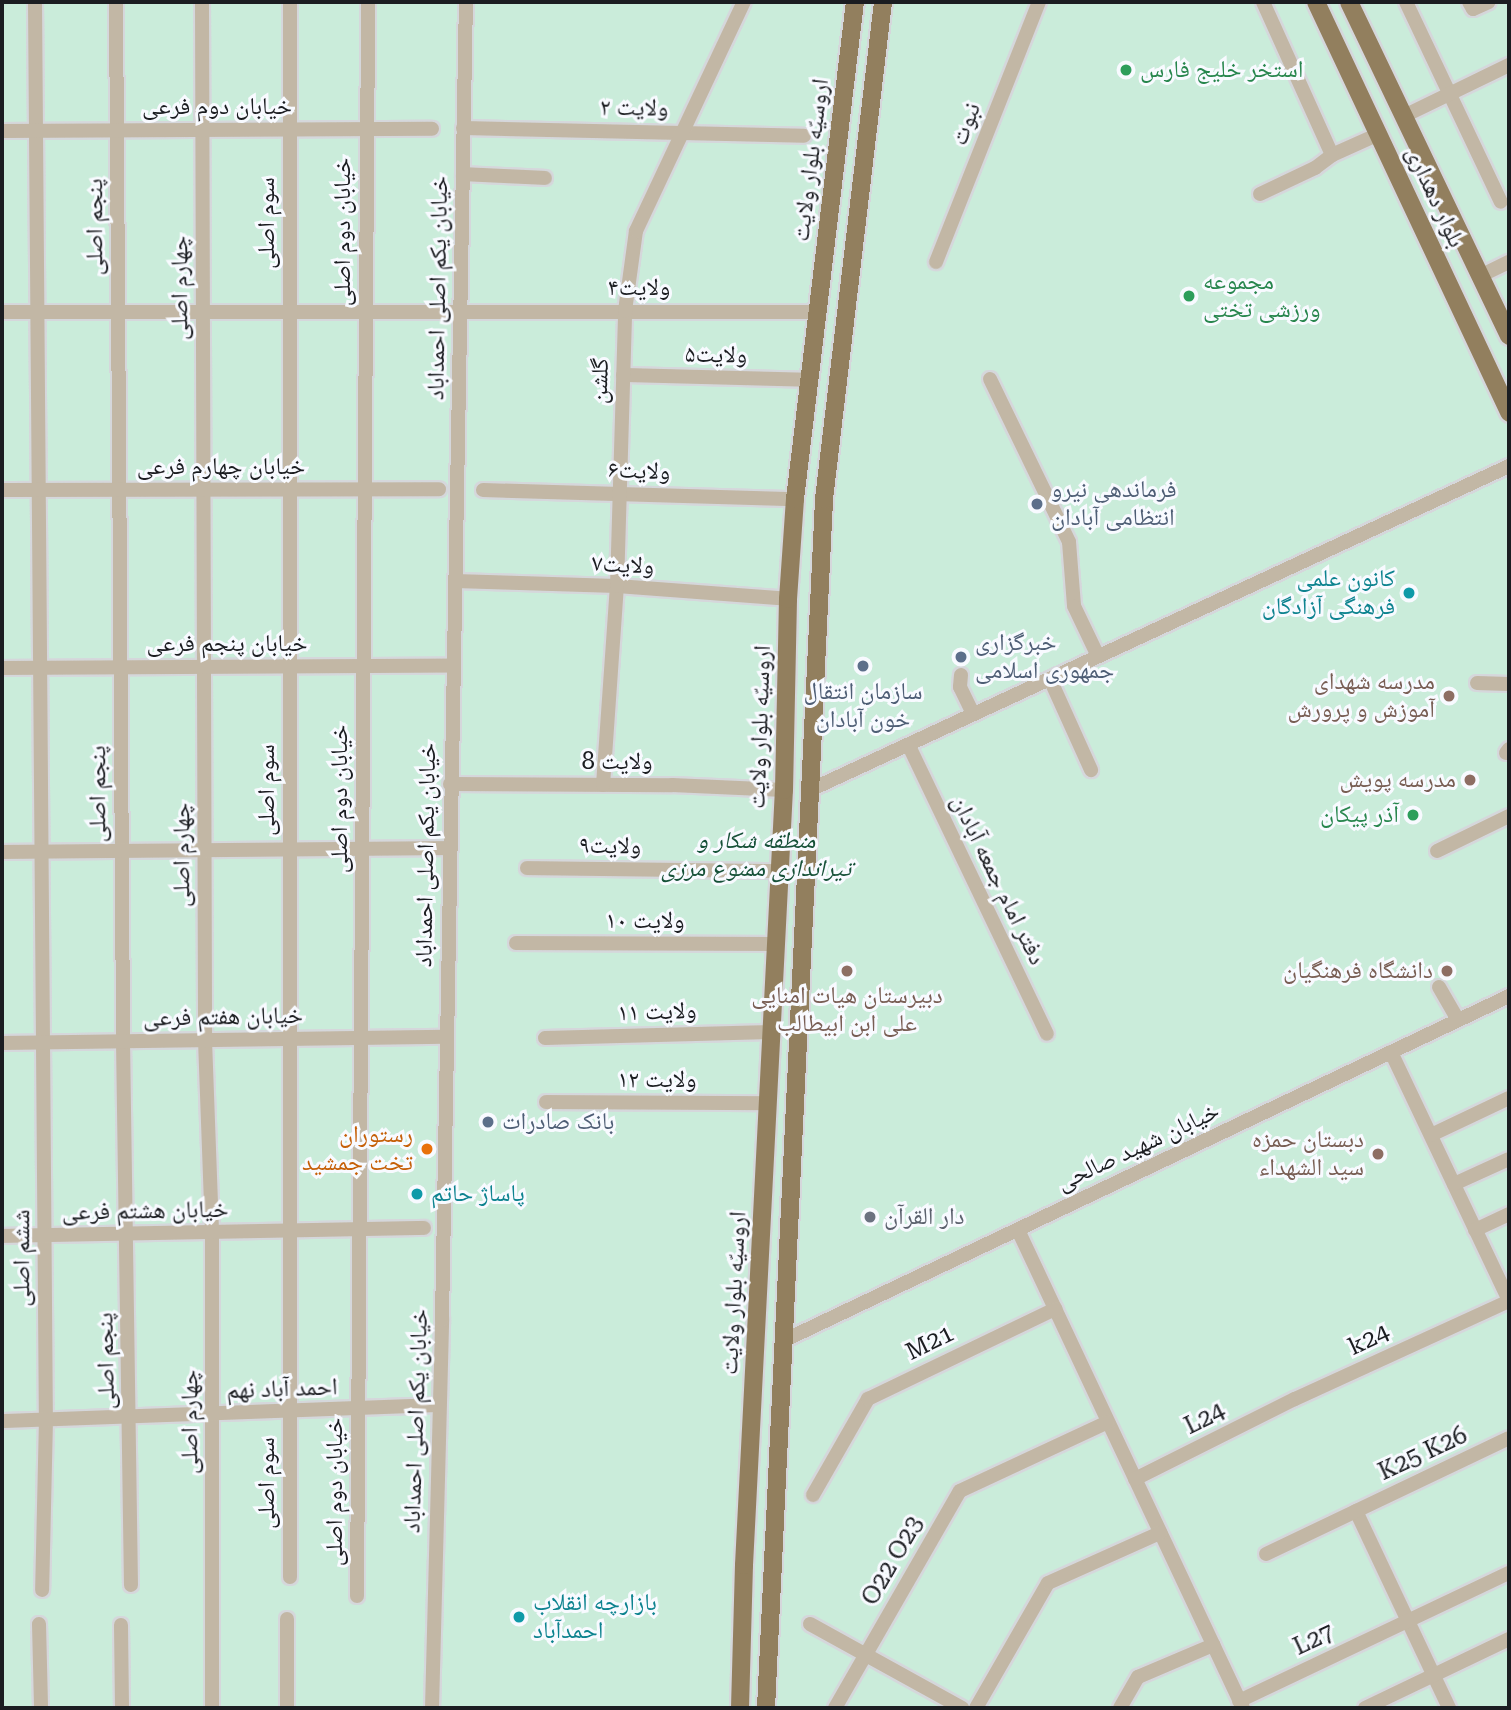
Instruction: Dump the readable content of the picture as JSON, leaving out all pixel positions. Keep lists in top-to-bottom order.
{
  "streets": {
    "main road": ["اروسیّه بلوار ولایت", "بلوار دهداری"],
    "street": [
      "خیابان دوم فرعی",
      "ولایت ۲",
      "نبوت",
      "سوم اصلی",
      "پنجم اصلی",
      "خیابان دوم اصلی",
      "چهارم اصلی",
      "خیابان یکم اصلی احمداباد",
      "ولایت۴",
      "ولایت۵",
      "گلشن",
      "خیابان چهارم فرعی",
      "ولایت۶",
      "ولایت۷",
      "خیابان پنجم فرعی",
      "ولایت 8",
      "ولایت۹",
      "دفتر امام جمعه آبادان",
      "ولایت ۱۰",
      "ولایت ۱۱",
      "خیابان هفتم فرعی",
      "ولایت ۱۲",
      "خیابان شهید صالحی",
      "خیابان هشتم فرعی",
      "ششم اصلی",
      "k24",
      "M21",
      "احمد آباد نهم",
      "L24",
      "K25 K26",
      "O22 O23",
      "L27"
    ]
  },
  "crossings": [
    ["خیابان دوم فرعی", "سوم اصلی"],
    ["خیابان دوم فرعی", "پنجم اصلی"],
    ["خیابان دوم فرعی", "خیابان دوم اصلی"],
    ["خیابان دوم فرعی", "چهارم اصلی"],
    ["خیابان دوم فرعی", "ششم اصلی"],
    ["ولایت ۲", "خیابان یکم اصلی احمداباد"],
    ["ولایت ۲", "گلشن"],
    ["اروسیّه بلوار ولایت", "ولایت۴"],
    ["اروسیّه بلوار ولایت", "ولایت۵"],
    ["اروسیّه بلوار ولایت", "ولایت۶"],
    ["اروسیّه بلوار ولایت", "ولایت۷"],
    ["اروسیّه بلوار ولایت", "ولایت 8"],
    ["اروسیّه بلوار ولایت", "ولایت۹"],
    ["اروسیّه بلوار ولایت", "ولایت ۱۰"],
    ["اروسیّه بلوار ولایت", "ولایت ۱۱"],
    ["اروسیّه بلوار ولایت", "ولایت ۱۲"],
    ["سوم اصلی", "ولایت۴"],
    ["سوم اصلی", "خیابان چهارم فرعی"],
    ["سوم اصلی", "خیابان پنجم فرعی"],
    ["سوم اصلی", "خیابان هفتم فرعی"],
    ["سوم اصلی", "خیابان هشتم فرعی"],
    ["سوم اصلی", "احمد آباد نهم"],
    ["پنجم اصلی", "ولایت۴"],
    ["پنجم اصلی", "خیابان چهارم فرعی"],
    ["پنجم اصلی", "خیابان پنجم فرعی"],
    ["پنجم اصلی", "خیابان هفتم فرعی"],
    ["پنجم اصلی", "خیابان هشتم فرعی"],
    ["پنجم اصلی", "احمد آباد نهم"],
    ["خیابان دوم اصلی", "ولایت۴"],
    ["خیابان دوم اصلی", "خیابان چهارم فرعی"],
    ["خیابان دوم اصلی", "خیابان پنجم فرعی"],
    ["خیابان دوم اصلی", "خیابان هفتم فرعی"],
    ["خیابان دوم اصلی", "خیابان هشتم فرعی"],
    ["خیابان دوم اصلی", "احمد آباد نهم"],
    ["چهارم اصلی", "ولایت۴"],
    ["چهارم اصلی", "خیابان چهارم فرعی"],
    ["چهارم اصلی", "خیابان پنجم فرعی"],
    ["چهارم اصلی", "خیابان هفتم فرعی"],
    ["چهارم اصلی", "خیابان هشتم فرعی"],
    ["چهارم اصلی", "احمد آباد نهم"],
    ["خیابان یکم اصلی احمداباد", "ولایت۴"],
    ["خیابان یکم اصلی احمداباد", "ولایت۷"],
    ["خیابان یکم اصلی احمداباد", "خیابان پنجم فرعی"],
    ["خیابان یکم اصلی احمداباد", "ولایت 8"],
    ["خیابان یکم اصلی احمداباد", "خیابان هفتم فرعی"],
    ["خیابان یکم اصلی احمداباد", "احمد آباد نهم"],
    ["ولایت۴", "گلشن"],
    ["ولایت۴", "ششم اصلی"],
    ["ولایت۵", "گلشن"],
    ["گلشن", "ولایت۶"],
    ["گلشن", "ولایت۷"],
    ["گلشن", "ولایت 8"],
    ["خیابان چهارم فرعی", "ششم اصلی"],
    ["خیابان پنجم فرعی", "ششم اصلی"],
    ["خیابان هفتم فرعی", "ششم اصلی"],
    ["خیابان هشتم فرعی", "ششم اصلی"],
    ["ششم اصلی", "احمد آباد نهم"],
    ["k24", "L24"]
  ],
  "parks": ["منطقه شکار و تیراندازی ممنوع مرزی"],
  "places": [
    "استخر خلیج فارس",
    "مجموعه ورزشی تختی",
    "فرماندهی نیرو انتظامی آبادان",
    "کانون علمی فرهنگی آزادگان",
    "خبرگزاری جمهوری اسلامی",
    "سازمان انتقال خون آبادان",
    "مدرسه شهدای آموزش و پرورش",
    "مدرسه پویش",
    "آذر پیکان",
    "دبیرستان هیات امنایی علی ابن ابیطالب",
    "دانشگاه فرهنگیان",
    "بانک صادرات",
    "رستوران تخت جمشید",
    "دبستان حمزه سید الشهداء",
    "پاساژ حاتم",
    "دار القرآن",
    "بازارچه انقلاب احمدآباد"
  ]
}
